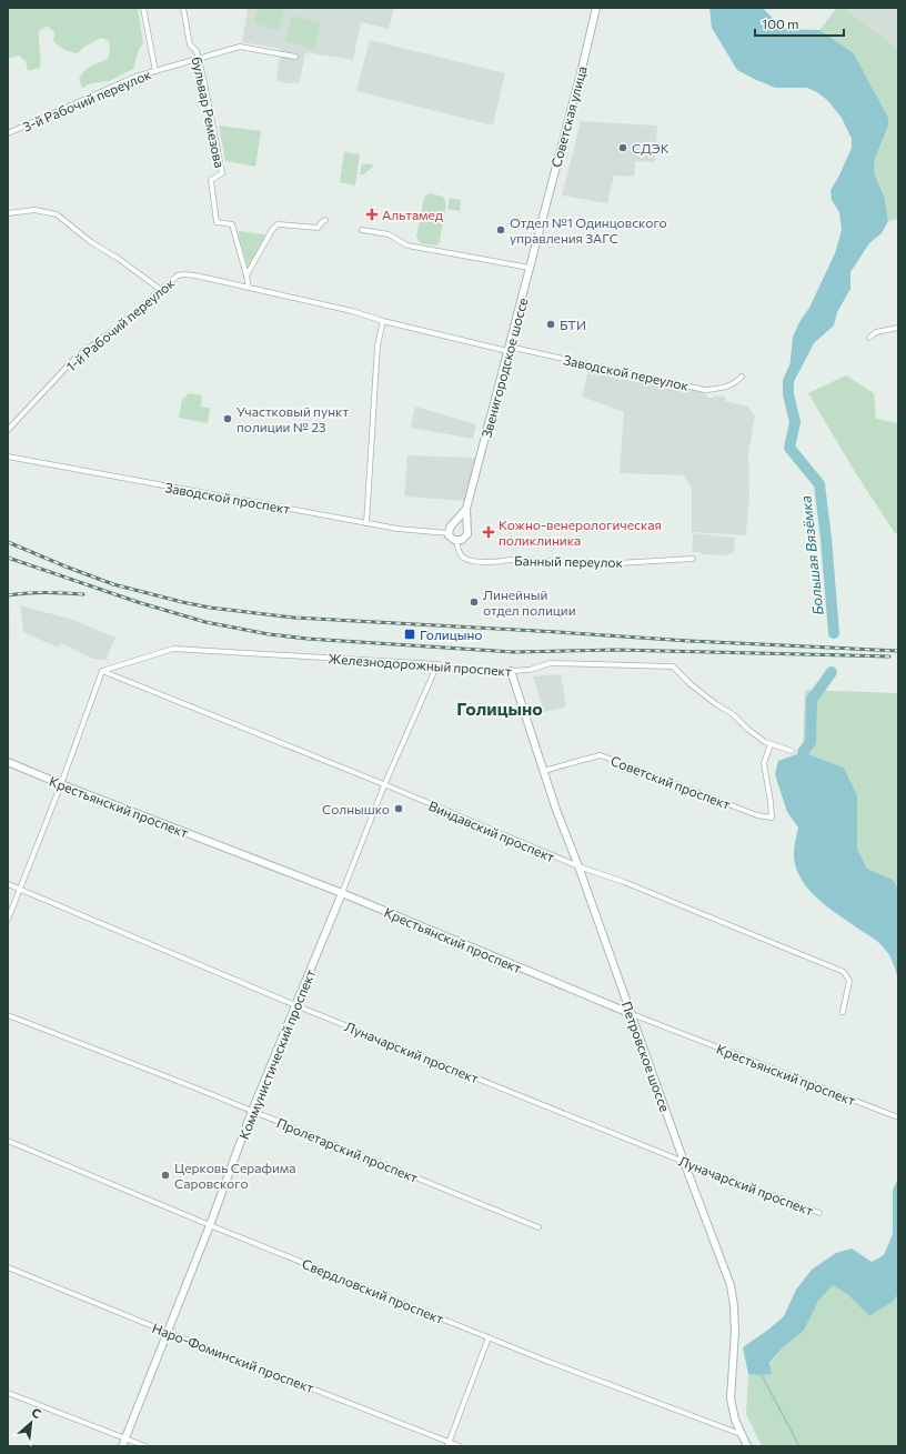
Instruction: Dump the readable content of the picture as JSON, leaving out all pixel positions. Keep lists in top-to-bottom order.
{
  "streets": {
    "street": [
      "3-й Рабочий переулок",
      "бульвар Ремезова",
      "Советская улица",
      "1-й Рабочий переулок",
      "Звенигородское шоссе",
      "Заводской переулок",
      "Заводской проспект",
      "Банный переулок",
      "Железнодорожный проспект",
      "Советский проспект",
      "Крестьянский проспект",
      "Виндавский проспект",
      "Луначарский проспект",
      "Коммунистический проспект",
      "Петровское шоссе",
      "Пролетарский проспект",
      "Свердловский проспект",
      "Наро-Фоминский проспект"
    ]
  },
  "crossings": [
    ["3-й Рабочий переулок", "бульвар Ремезова"],
    ["бульвар Ремезова", "1-й Рабочий переулок"],
    ["Советская улица", "Звенигородское шоссе"],
    ["1-й Рабочий переулок", "Звенигородское шоссе"],
    ["1-й Рабочий переулок", "Заводской переулок"],
    ["Звенигородское шоссе", "Заводской переулок"],
    ["Заводской проспект", "Банный переулок"],
    ["Железнодорожный проспект", "Советский проспект"],
    ["Железнодорожный проспект", "Виндавский проспект"],
    ["Железнодорожный проспект", "Коммунистический проспект"],
    ["Железнодорожный проспект", "Петровское шоссе"],
    ["Советский проспект", "Петровское шоссе"],
    ["Крестьянский проспект", "Коммунистический проспект"],
    ["Крестьянский проспект", "Петровское шоссе"],
    ["Виндавский проспект", "Коммунистический проспект"],
    ["Виндавский проспект", "Петровское шоссе"],
    ["Луначарский проспект", "Коммунистический проспект"],
    ["Луначарский проспект", "Петровское шоссе"],
    ["Коммунистический проспект", "Пролетарский проспект"],
    ["Коммунистический проспект", "Свердловский проспект"],
    ["Коммунистический проспект", "Наро-Фоминский проспект"],
    ["Петровское шоссе", "Свердловский проспект"]
  ],
  "districts": ["Голицыно"],
  "water": ["Большая Вязёмка"],
  "places": {
    "other": [
      "СДЭК",
      "Отдел №1 Одинцовского управления ЗАГС",
      "БТИ",
      "Участковый пункт полиции № 23",
      "Линейный отдел полиции",
      "Солнышко",
      "Церковь Серафима Саровского"
    ],
    "health": ["Альтамед", "Кожно-венерологическая поликлиника"],
    "transit": ["Голицыно"]
  },
  "scale_bar": "100 m",
  "north": "top right"
}
